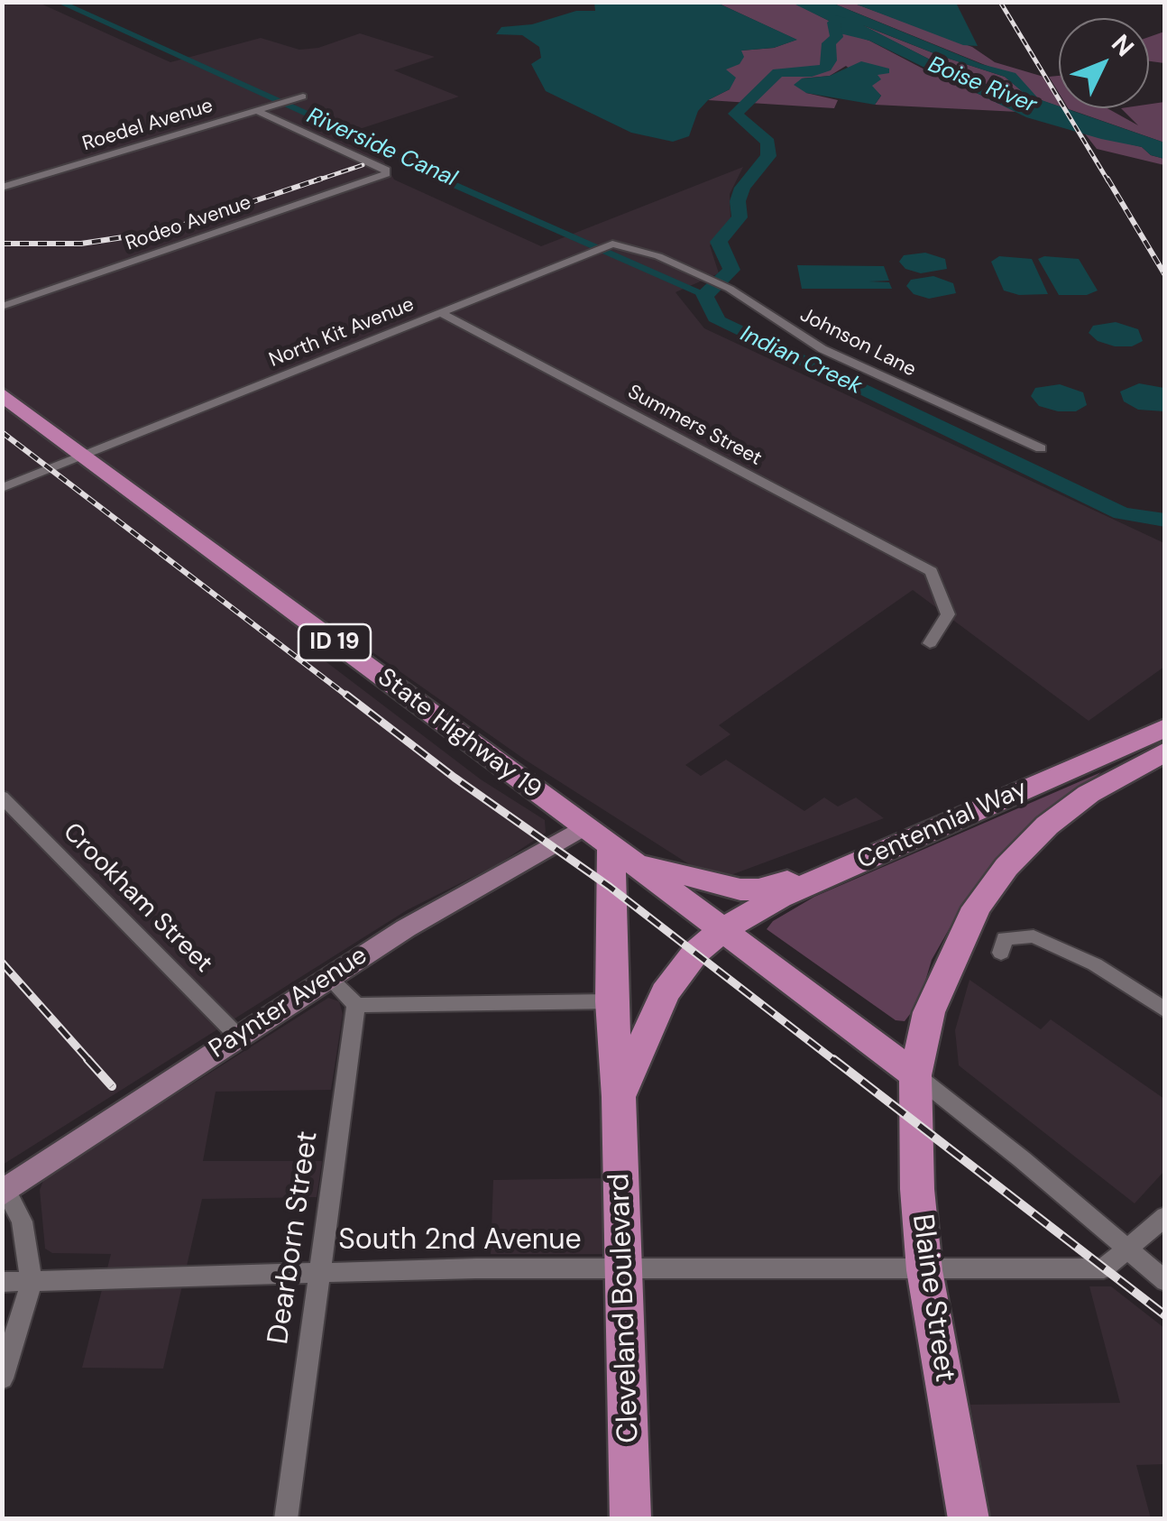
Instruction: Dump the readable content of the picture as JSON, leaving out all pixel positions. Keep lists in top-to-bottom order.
{
  "streets": {
    "main road": [
      "ID 19",
      "State Highway 19",
      "Centennial Way",
      "Blaine Street",
      "Cleveland Boulevard"
    ],
    "street": [
      "Roedel Avenue",
      "Rodeo Avenue",
      "North Kit Avenue",
      "Johnson Lane",
      "Summers Street",
      "Crookham Street",
      "Paynter Avenue",
      "Dearborn Street",
      "South 2nd Avenue"
    ]
  },
  "crossings": [
    ["Roedel Avenue", "Rodeo Avenue"],
    ["North Kit Avenue", "Johnson Lane"],
    ["North Kit Avenue", "Summers Street"],
    ["North Kit Avenue", "State Highway 19"],
    ["State Highway 19", "Centennial Way"],
    ["State Highway 19", "Paynter Avenue"],
    ["State Highway 19", "Blaine Street"],
    ["State Highway 19", "Cleveland Boulevard"],
    ["Centennial Way", "Blaine Street"],
    ["Centennial Way", "Cleveland Boulevard"],
    ["Crookham Street", "Paynter Avenue"],
    ["Dearborn Street", "South 2nd Avenue"],
    ["South 2nd Avenue", "Blaine Street"],
    ["South 2nd Avenue", "Cleveland Boulevard"]
  ],
  "water": ["Boise River", "Riverside Canal", "Indian Creek"],
  "north": "top right"
}
